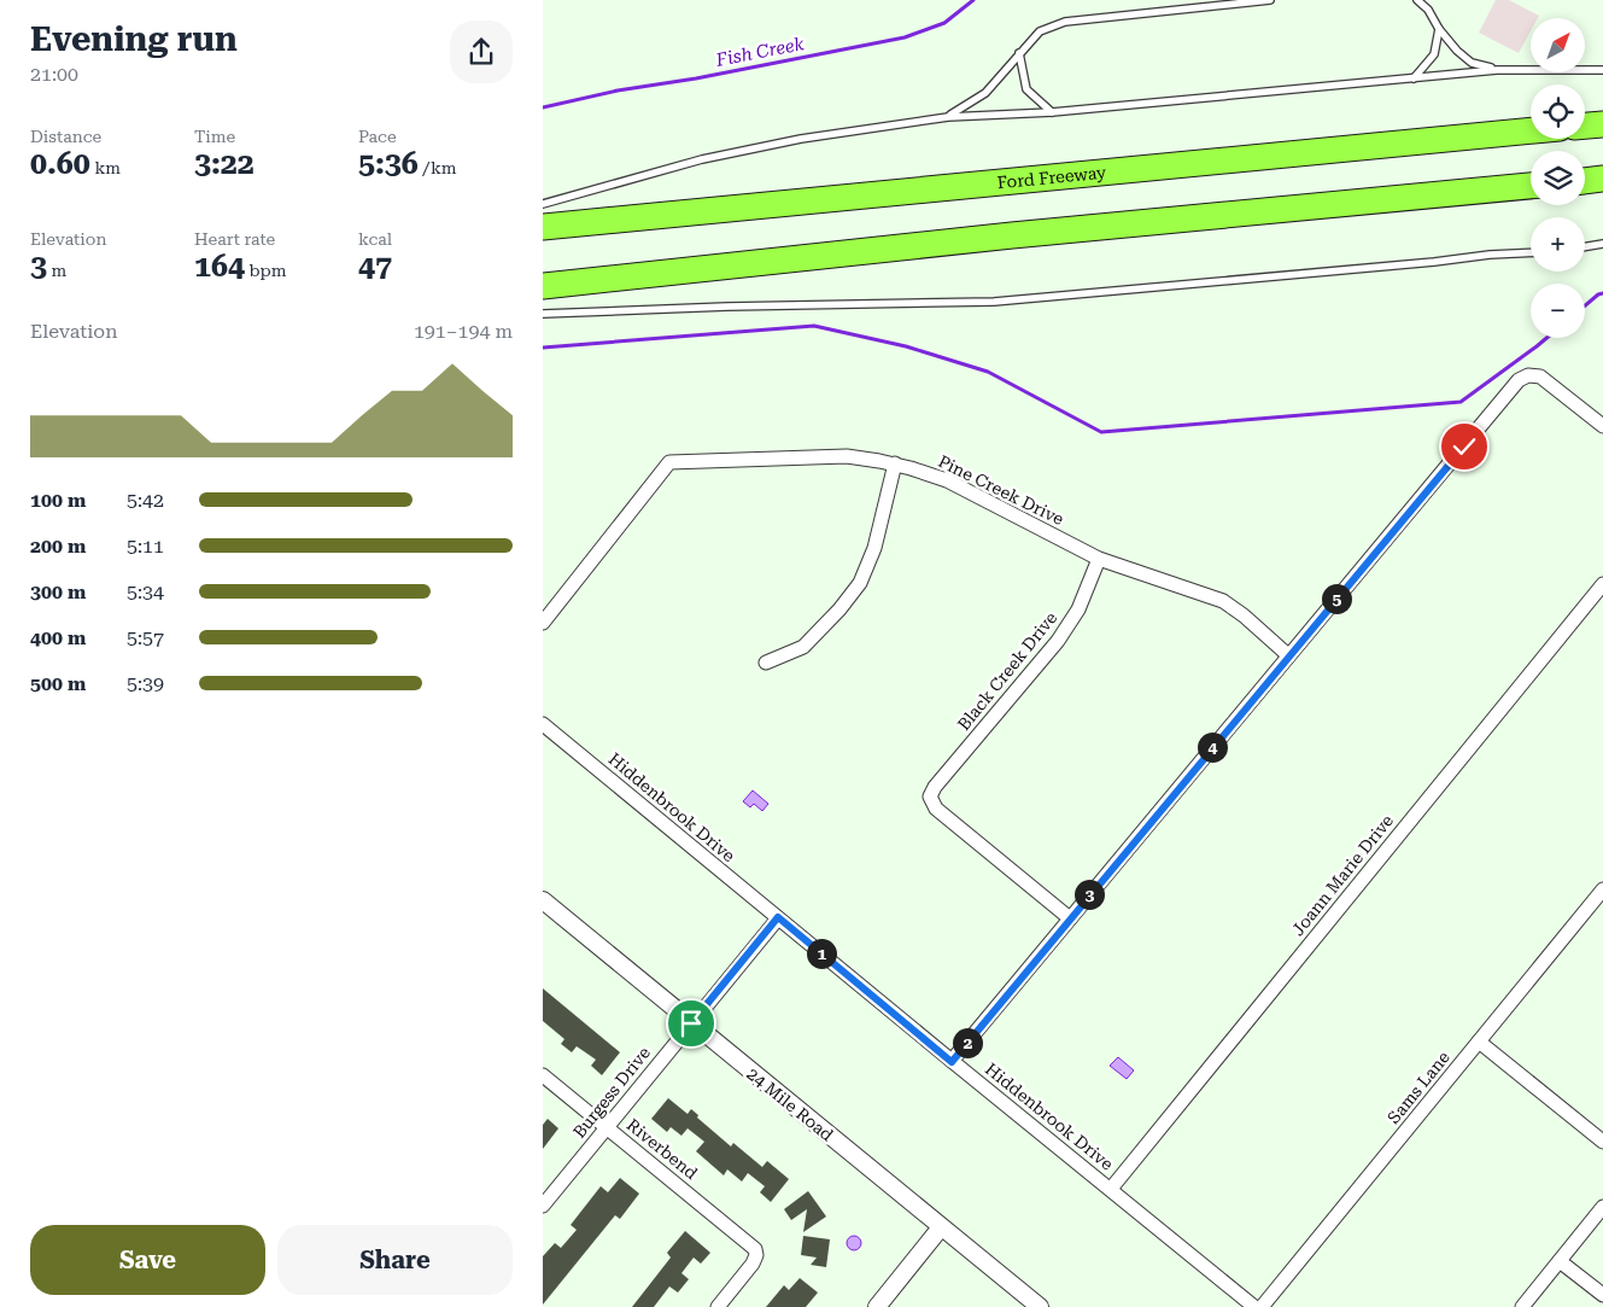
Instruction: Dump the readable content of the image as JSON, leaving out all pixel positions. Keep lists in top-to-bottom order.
{
  "streets": {
    "highway": ["Ford Freeway"],
    "street": [
      "Pine Creek Drive",
      "Black Creek Drive",
      "Hiddenbrook Drive",
      "Joann Marie Drive",
      "Sams Lane",
      "Burgess Drive",
      "24 Mile Road",
      "Riverbend"
    ]
  },
  "crossings": [
    ["Pine Creek Drive", "Black Creek Drive"],
    ["Hiddenbrook Drive", "Joann Marie Drive"],
    ["Hiddenbrook Drive", "Burgess Drive"],
    ["Burgess Drive", "24 Mile Road"],
    ["Burgess Drive", "Riverbend"]
  ],
  "water": ["Fish Creek"],
  "north": "top right",
  "page": {
    "heading": ["Evening run", "21:00"],
    "map_buttons": ["+", "−"],
    "stats": [
      ["Distance", "0.60 km"],
      ["Time", "3:22"],
      ["Pace", "5:36 /km"],
      ["Elevation", "3 m"],
      ["Heart rate", "164 bpm"],
      ["kcal", "47"]
    ],
    "chart": ["Elevation", "191–194 m"],
    "list": [
      {
        "name": "100 m",
        "note": "5:42"
      },
      {
        "name": "200 m",
        "note": "5:11"
      },
      {
        "name": "300 m",
        "note": "5:34"
      },
      {
        "name": "400 m",
        "note": "5:57"
      },
      {
        "name": "500 m",
        "note": "5:39"
      }
    ],
    "pins": [
      "5",
      "4",
      "3",
      "1",
      "2"
    ],
    "buttons": ["Save", "Share"]
  }
}
